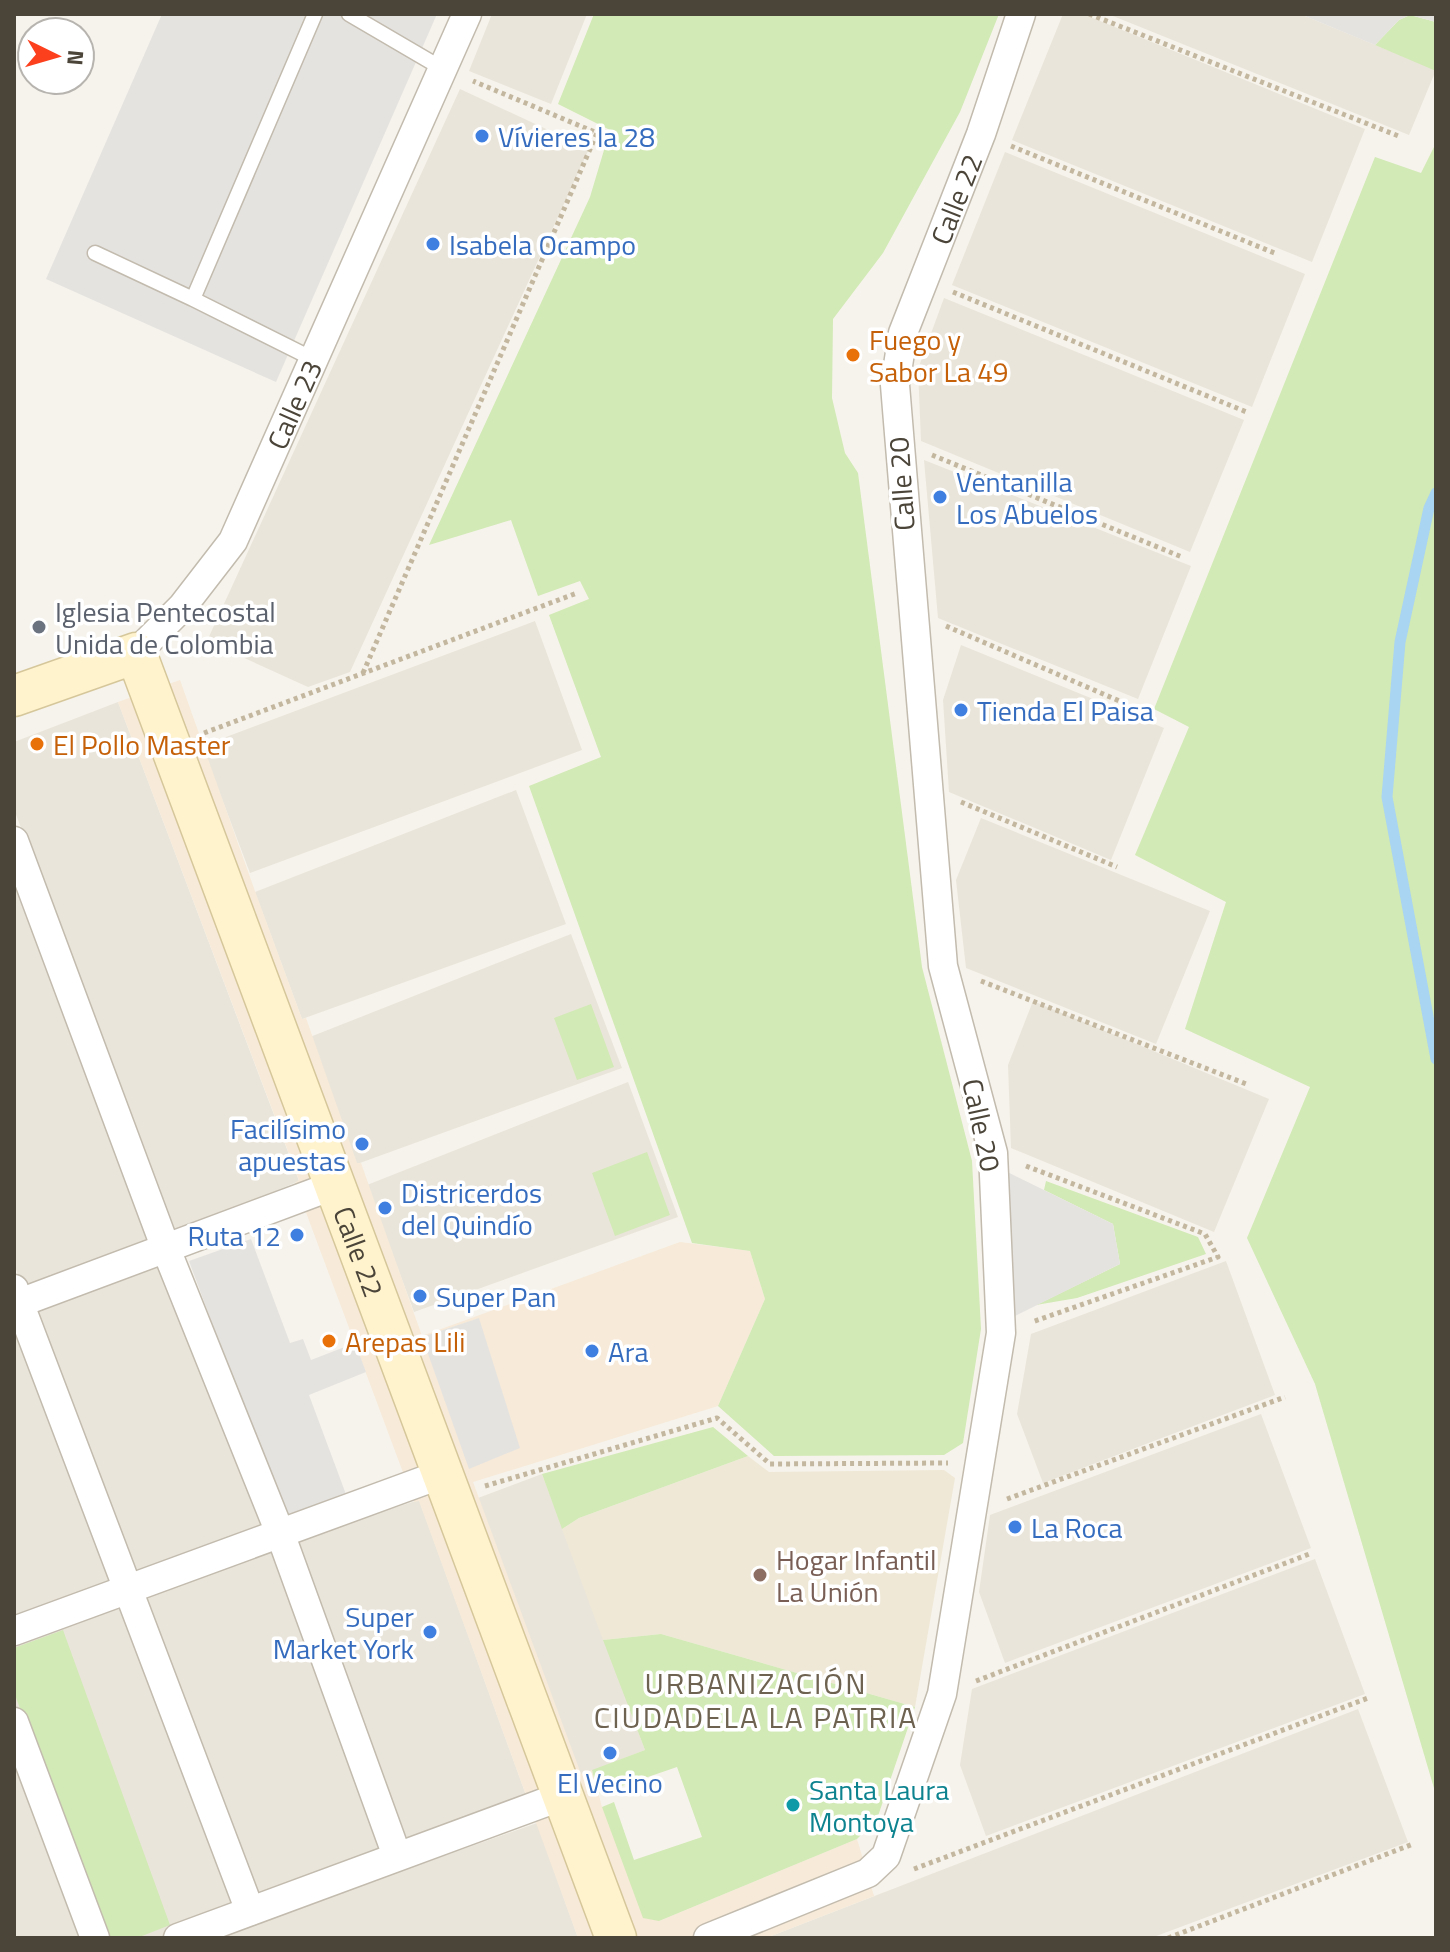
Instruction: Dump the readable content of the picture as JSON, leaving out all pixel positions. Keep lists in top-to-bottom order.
{
  "streets": {
    "main road": ["Calle 22", "Calle 23"],
    "street": ["Calle 20"]
  },
  "crossings": [
    ["Calle 22", "Calle 23"],
    ["Calle 22", "Calle 20"]
  ],
  "districts": ["URBANIZACIÓN CIUDADELA LA PATRIA"],
  "places": [
    "Vívieres la 28",
    "Isabela Ocampo",
    "Fuego y Sabor La 49",
    "Ventanilla Los Abuelos",
    "Iglesia Pentecostal Unida de Colombia",
    "Tienda El Paisa",
    "El Pollo Master",
    "Facilísimo apuestas",
    "Districerdos del Quindío",
    "Ruta 12",
    "Super Pan",
    "Arepas Lili",
    "Ara",
    "La Roca",
    "Hogar Infantil La Unión",
    "Super Market York",
    "El Vecino",
    "Santa Laura Montoya"
  ],
  "north": "right"
}
